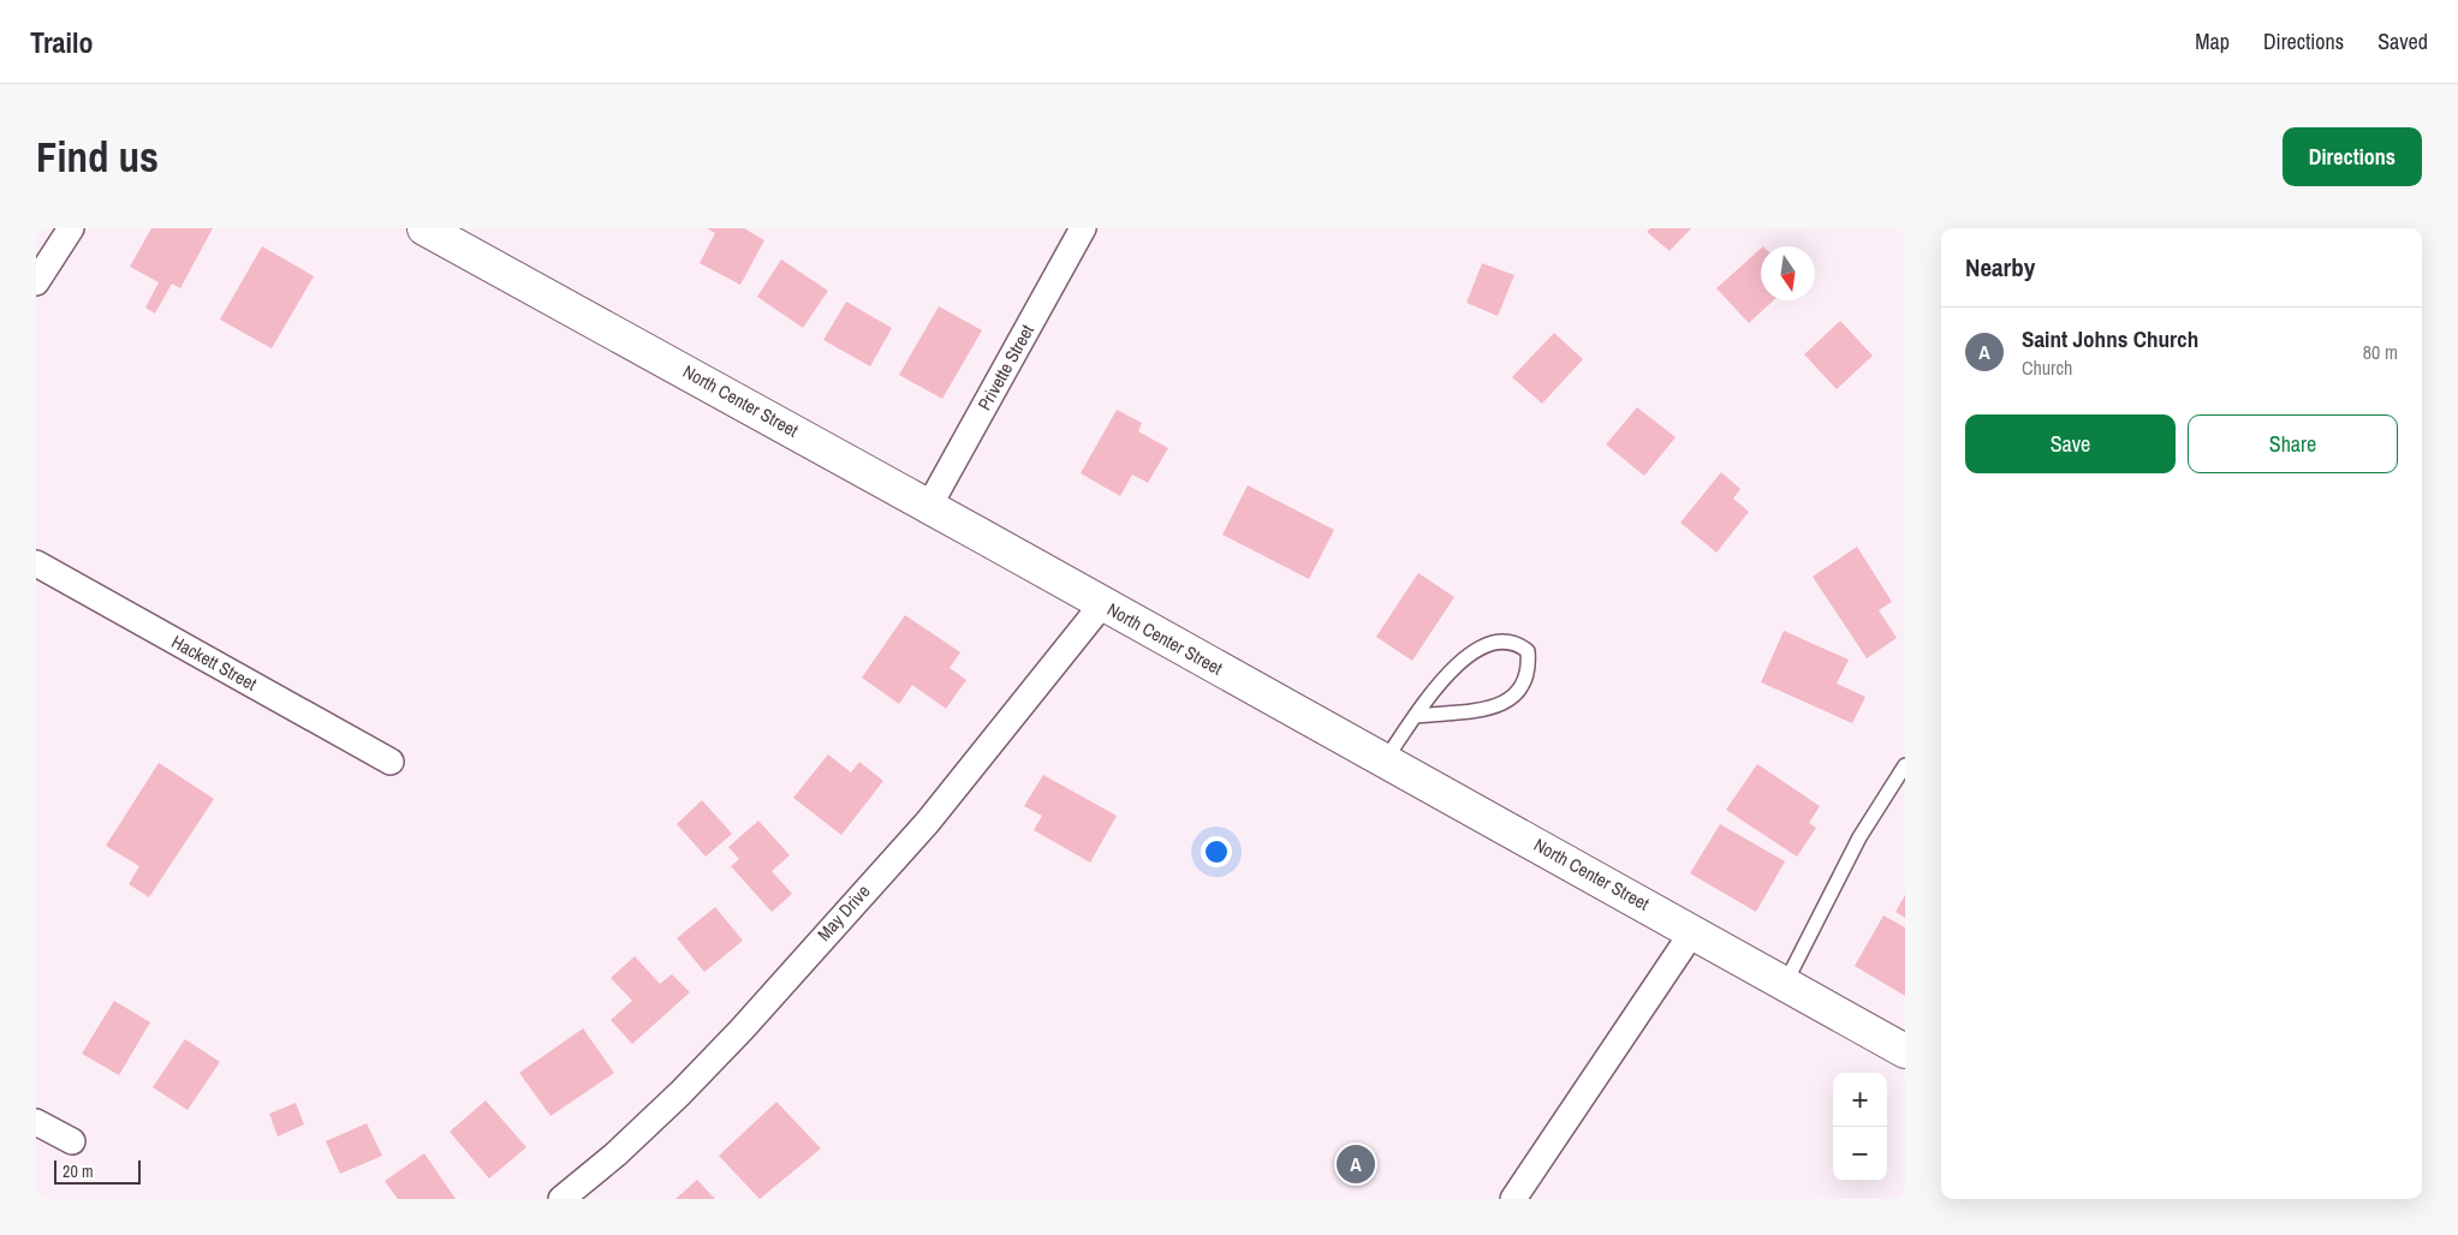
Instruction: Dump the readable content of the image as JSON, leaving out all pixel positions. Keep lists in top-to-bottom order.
{
  "streets": {
    "main road": ["North Center Street"],
    "street": ["Privette Street", "Hackett Street", "May Drive"]
  },
  "crossings": [
    ["Privette Street", "North Center Street"],
    ["North Center Street", "May Drive"]
  ],
  "scale_bar": "20 m",
  "north": "bottom",
  "page": {
    "header": "Trailo",
    "nav": ["Map", "Directions", "Saved"],
    "buttons": [
      "Directions",
      ["Save", "Share"]
    ],
    "title": "Find us",
    "heading": "Nearby",
    "list": [
      {
        "mark": "A",
        "name": "Saint Johns Church",
        "note": "Church",
        "value": "80 m"
      }
    ],
    "map_buttons": ["+", "−"],
    "pins": "A",
    "scale": "20 m"
  }
}
